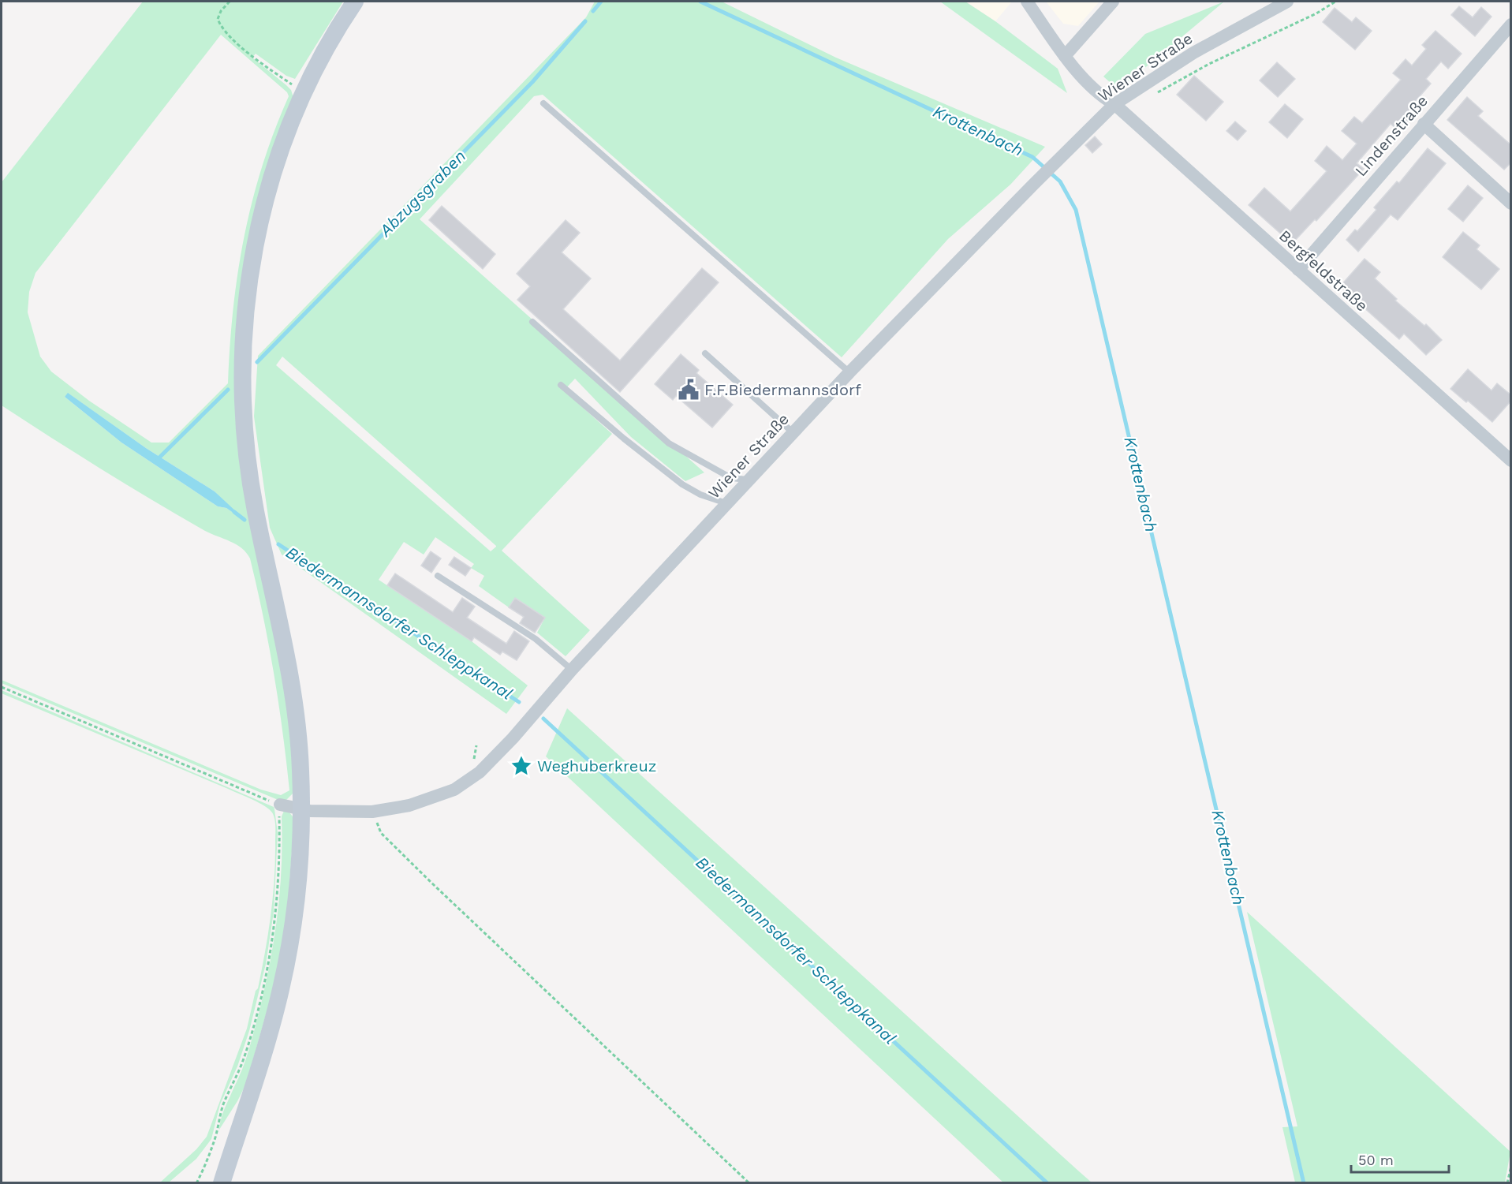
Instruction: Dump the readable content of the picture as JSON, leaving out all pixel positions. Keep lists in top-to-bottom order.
{
  "streets": {
    "street": ["Wiener Straße", "Lindenstraße", "Bergfeldstraße"]
  },
  "crossings": [
    ["Wiener Straße", "Bergfeldstraße"],
    ["Lindenstraße", "Bergfeldstraße"]
  ],
  "water": ["Krottenbach", "Abzugsgraben", "Biedermannsdorfer Schleppkanal"],
  "places": {
    "public building": ["F.F.Biedermannsdorf"],
    "place": ["Weghuberkreuz"]
  },
  "scale_bar": "50 m"
}
